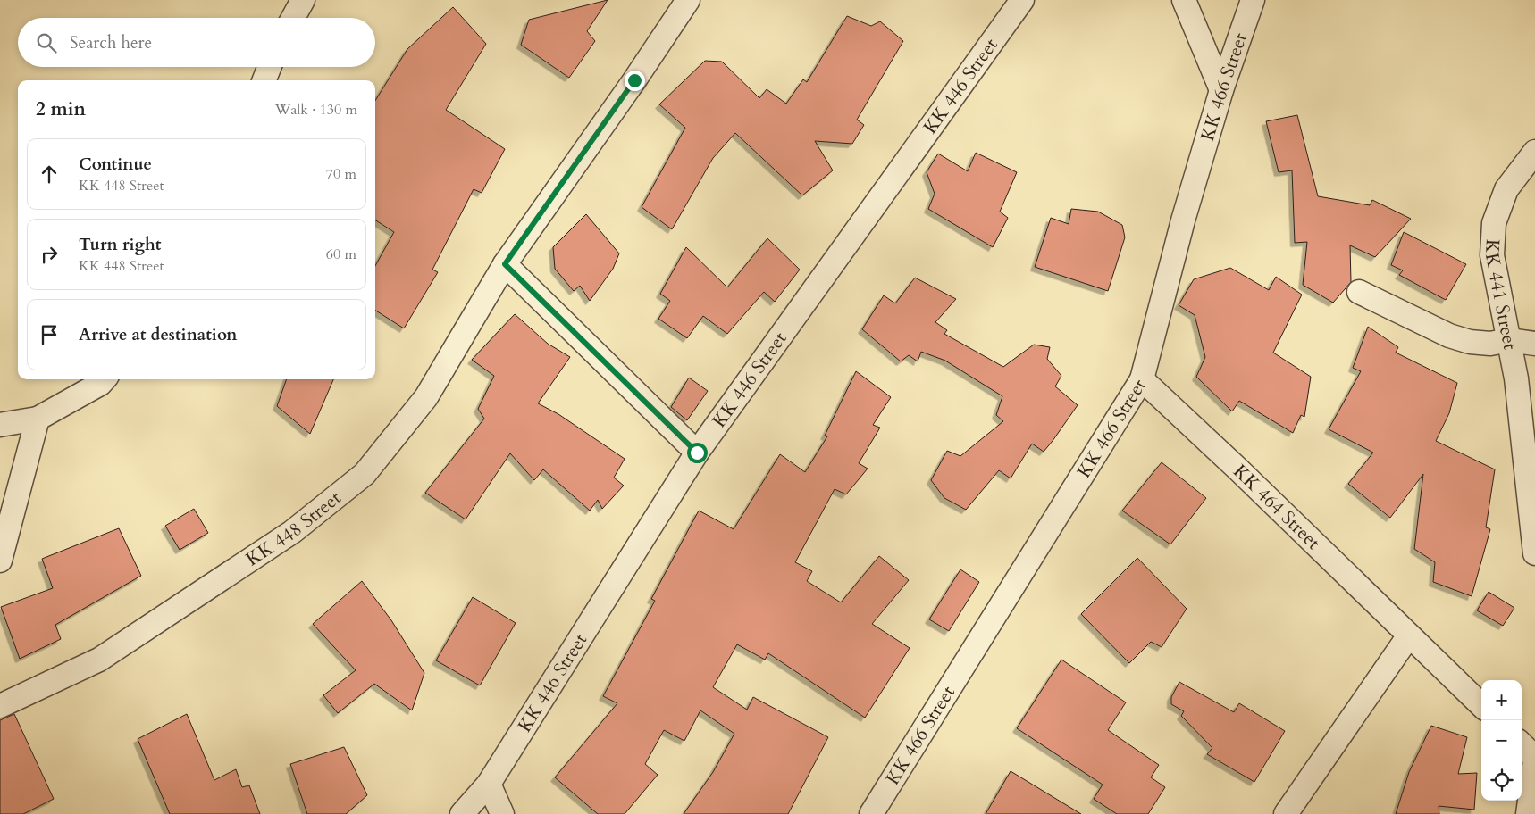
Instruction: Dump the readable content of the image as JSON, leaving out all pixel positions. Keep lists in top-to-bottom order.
{
  "streets": {
    "street": [
      "KK 446 Street",
      "KK 466 Street",
      "KK 441 Street",
      "KK 464 Street",
      "KK 448 Street"
    ]
  },
  "crossings": [
    ["KK 466 Street", "KK 464 Street"]
  ],
  "page": {
    "search": "Search here",
    "heading": ["2 min", "Walk · 130 m"],
    "list": [
      ["Continue", "KK 448 Street", "70 m"],
      ["Turn right", "KK 448 Street", "60 m"],
      "Arrive at destination"
    ],
    "map_buttons": ["+", "−"]
  }
}
